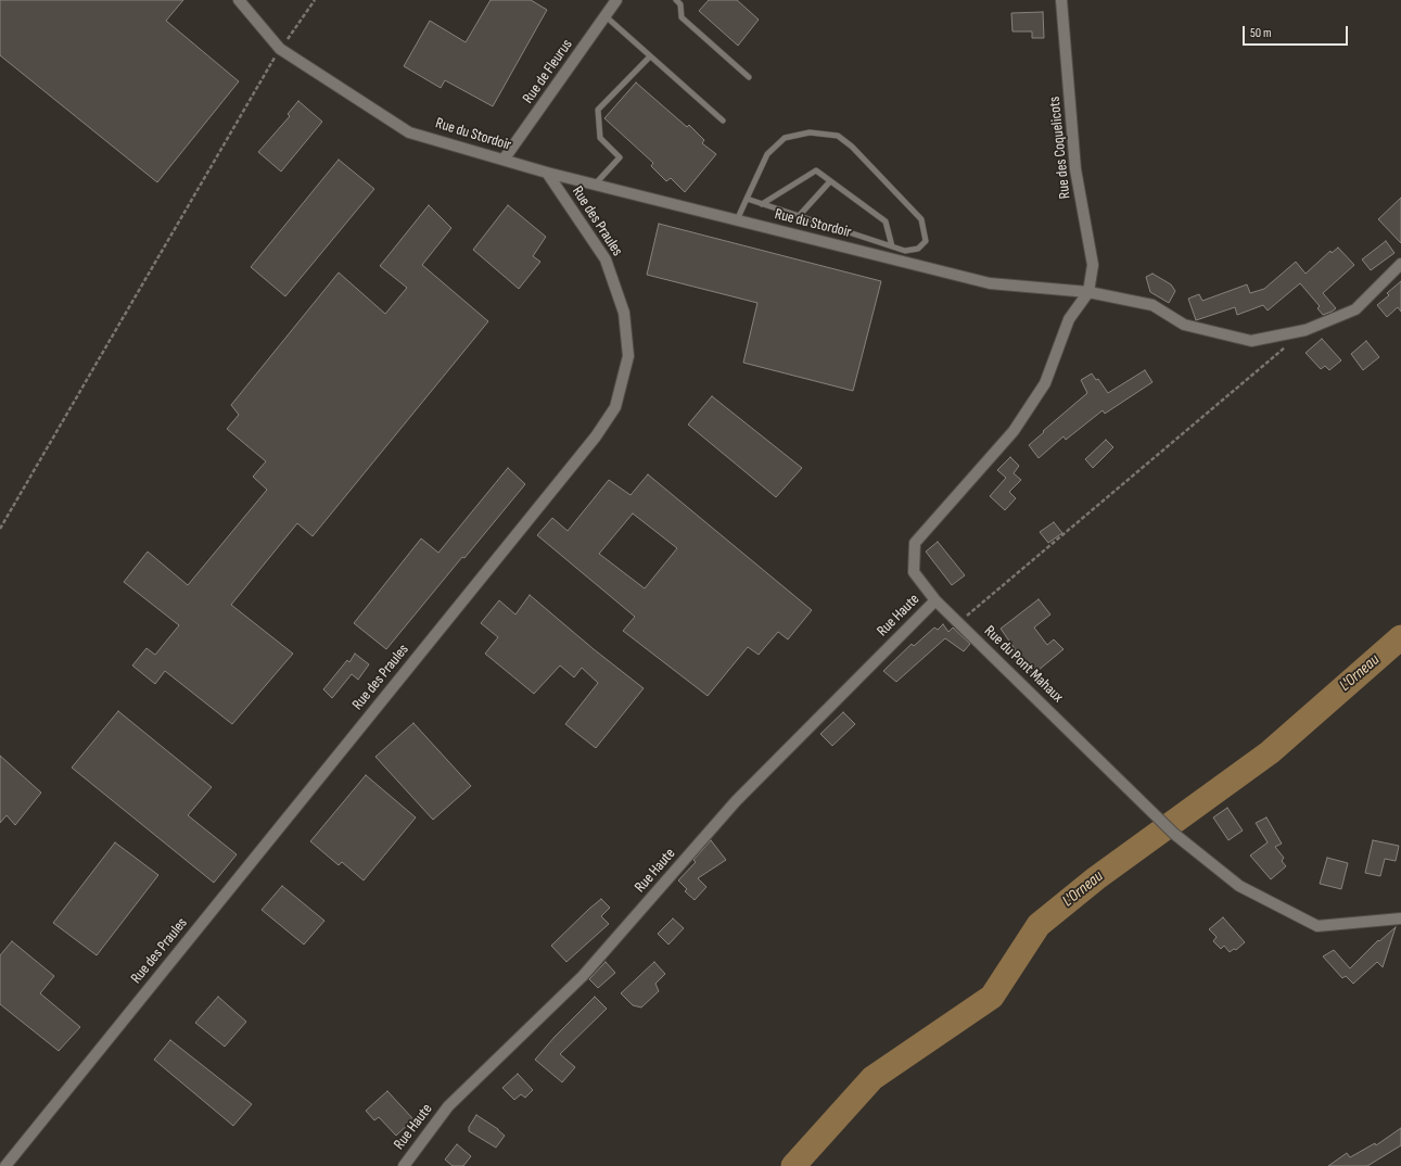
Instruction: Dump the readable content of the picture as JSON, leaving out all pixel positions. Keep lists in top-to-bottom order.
{
  "streets": {
    "street": [
      "Rue de Fleurus",
      "Rue du Stordoir",
      "Rue des Coquelicots",
      "Rue des Praules",
      "Rue Haute",
      "Rue du Pont Mahaux"
    ]
  },
  "crossings": [
    ["Rue de Fleurus", "Rue du Stordoir"],
    ["Rue du Stordoir", "Rue des Coquelicots"],
    ["Rue du Stordoir", "Rue des Praules"],
    ["Rue du Stordoir", "Rue du Pont Mahaux"],
    ["Rue des Coquelicots", "Rue du Pont Mahaux"],
    ["Rue Haute", "Rue du Pont Mahaux"]
  ],
  "water": ["L'Orneau"],
  "scale_bar": "50 m"
}
